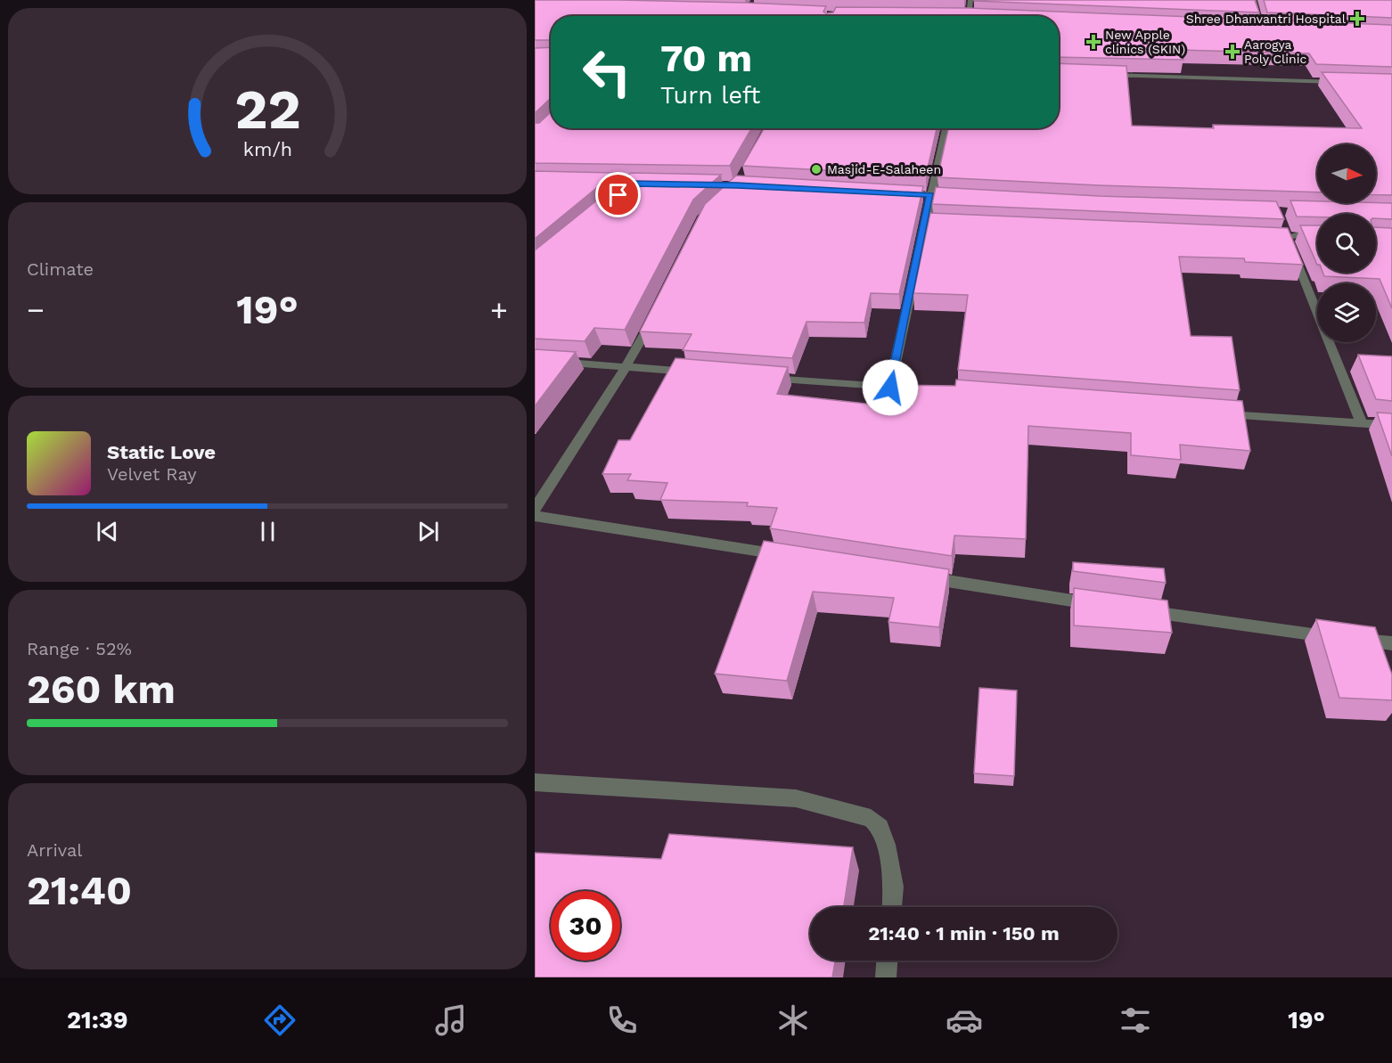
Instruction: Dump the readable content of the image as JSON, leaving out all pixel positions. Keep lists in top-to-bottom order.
{
  "places": {
    "health": ["Shree Dhanvantri Hospital", "New Apple clinics (SKIN)", "Aarogya Poly Clinic"],
    "other": ["Masjid-E-Salaheen"]
  },
  "north": "right",
  "page": {
    "turn": ["70 m", "Turn left"],
    "tile": [
      "Climate",
      ["Range · 52%", "260 km"],
      ["Arrival", "21:40"]
    ],
    "heat": ["−", "19°", "+"],
    "song": ["Static Love", "Velvet Ray"],
    "limit": "30",
    "trip": "21:40 · 1 min · 150 m",
    "tabs": ["21:39", "19°"],
    "gauge": ["22", "km/h"]
  }
}
